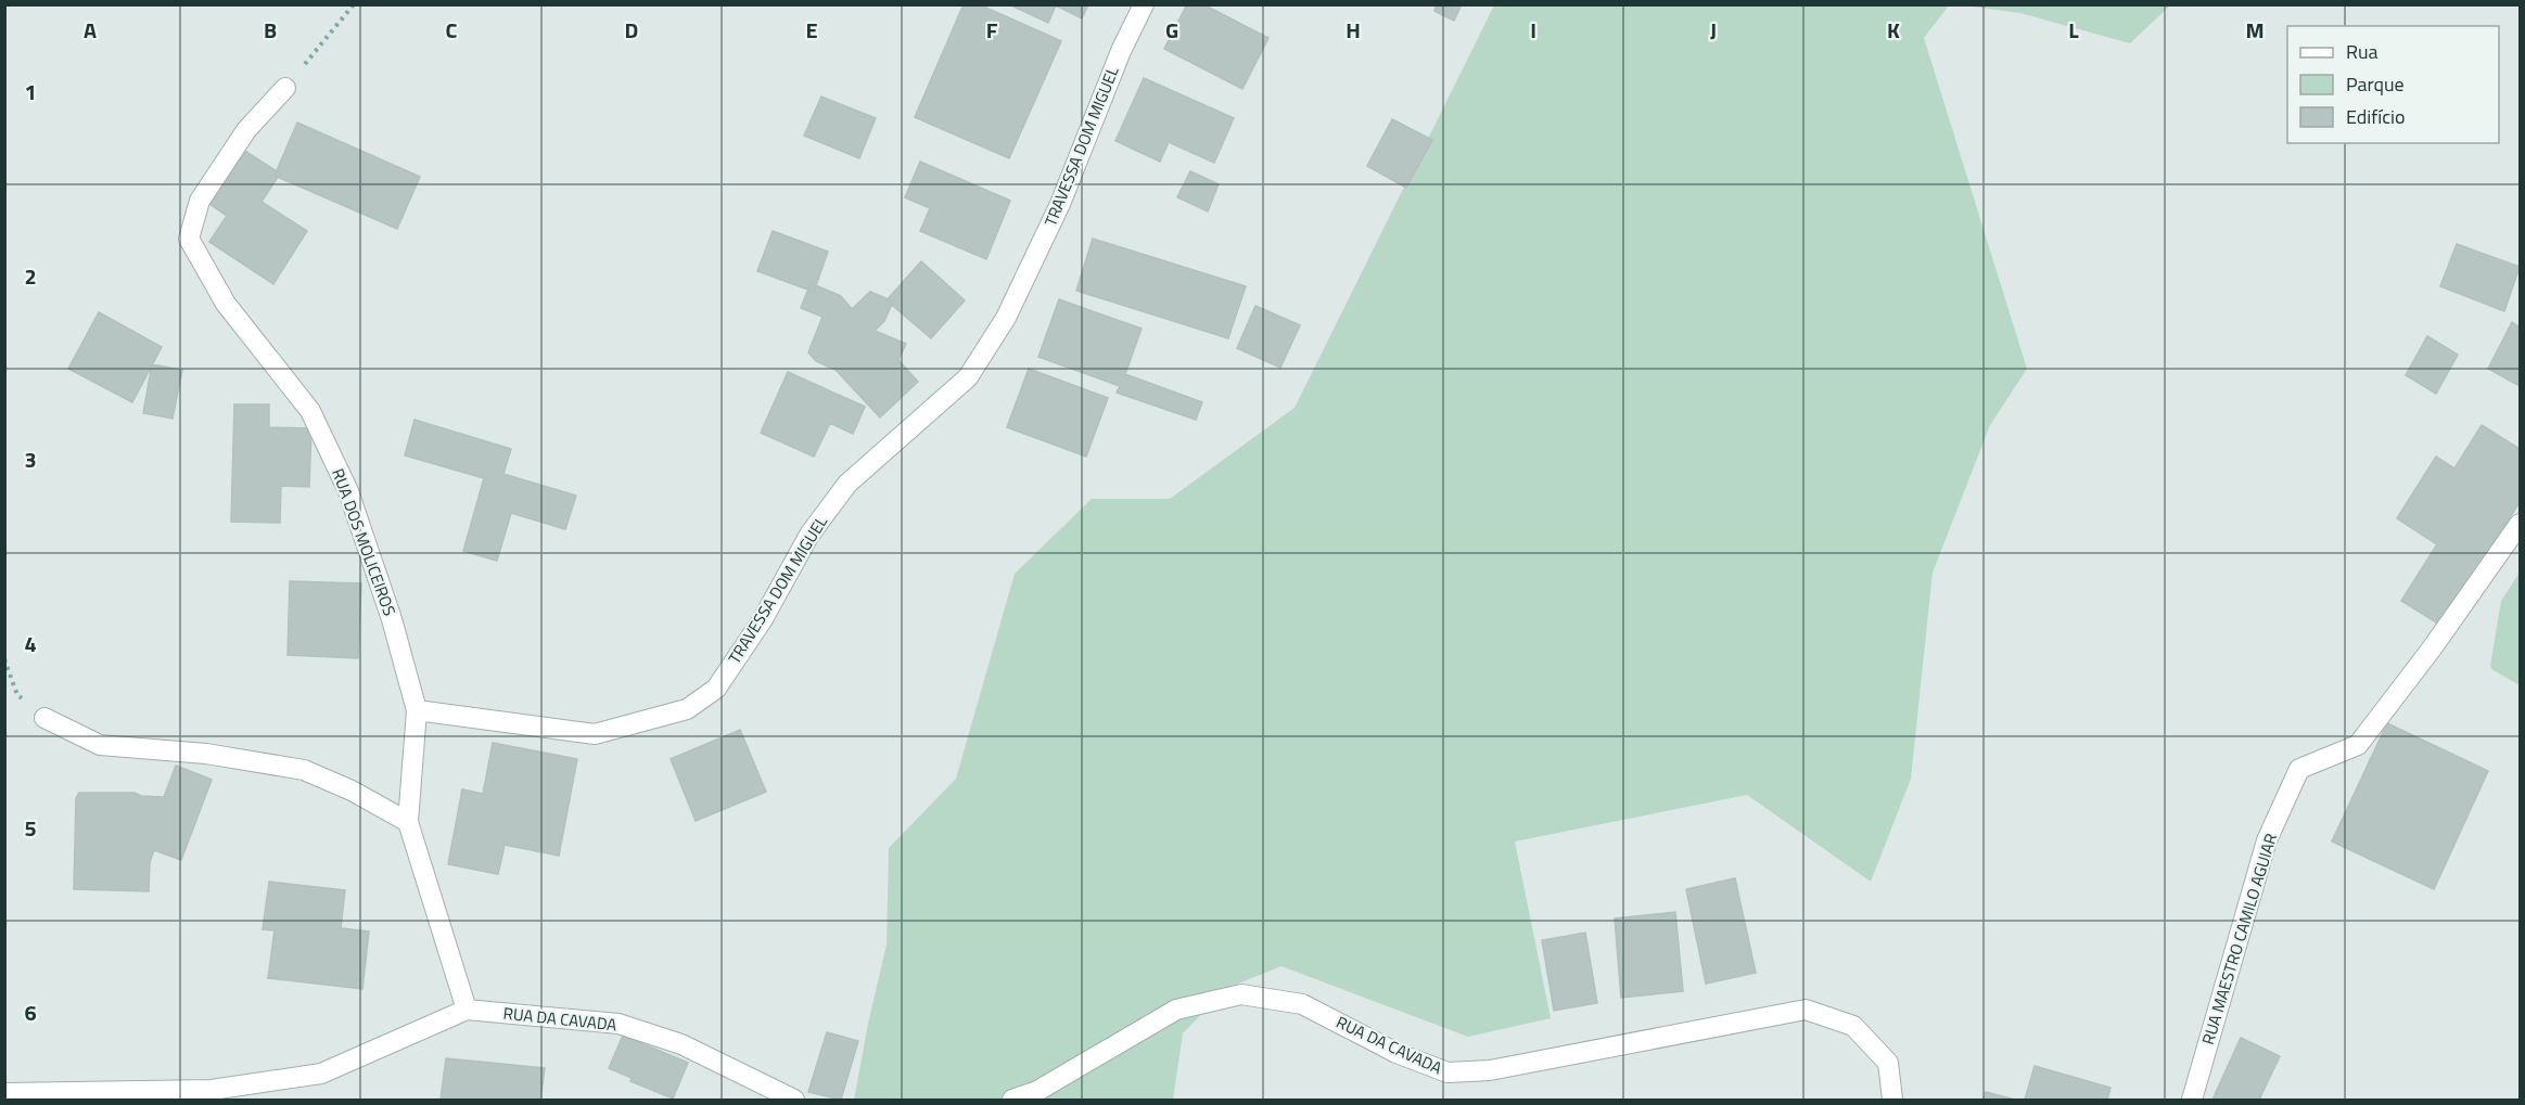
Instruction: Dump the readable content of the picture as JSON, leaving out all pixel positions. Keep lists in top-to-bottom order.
{
  "streets": {
    "street": [
      "TRAVESSA DOM MIGUEL",
      "RUA DOS MOLICEIROS",
      "RUA MAESTRO CAMILO AGUIAR",
      "RUA DA CAVADA"
    ]
  },
  "crossings": [
    ["TRAVESSA DOM MIGUEL", "RUA DOS MOLICEIROS"],
    ["RUA DOS MOLICEIROS", "RUA DA CAVADA"]
  ],
  "legend": ["Rua", "Parque", "Edifício"],
  "grid": {
    "columns": [
      "A",
      "B",
      "C",
      "D",
      "E",
      "F",
      "G",
      "H",
      "I",
      "J",
      "K",
      "L",
      "M"
    ],
    "rows": [
      "1",
      "2",
      "3",
      "4",
      "5",
      "6"
    ]
  }
}
